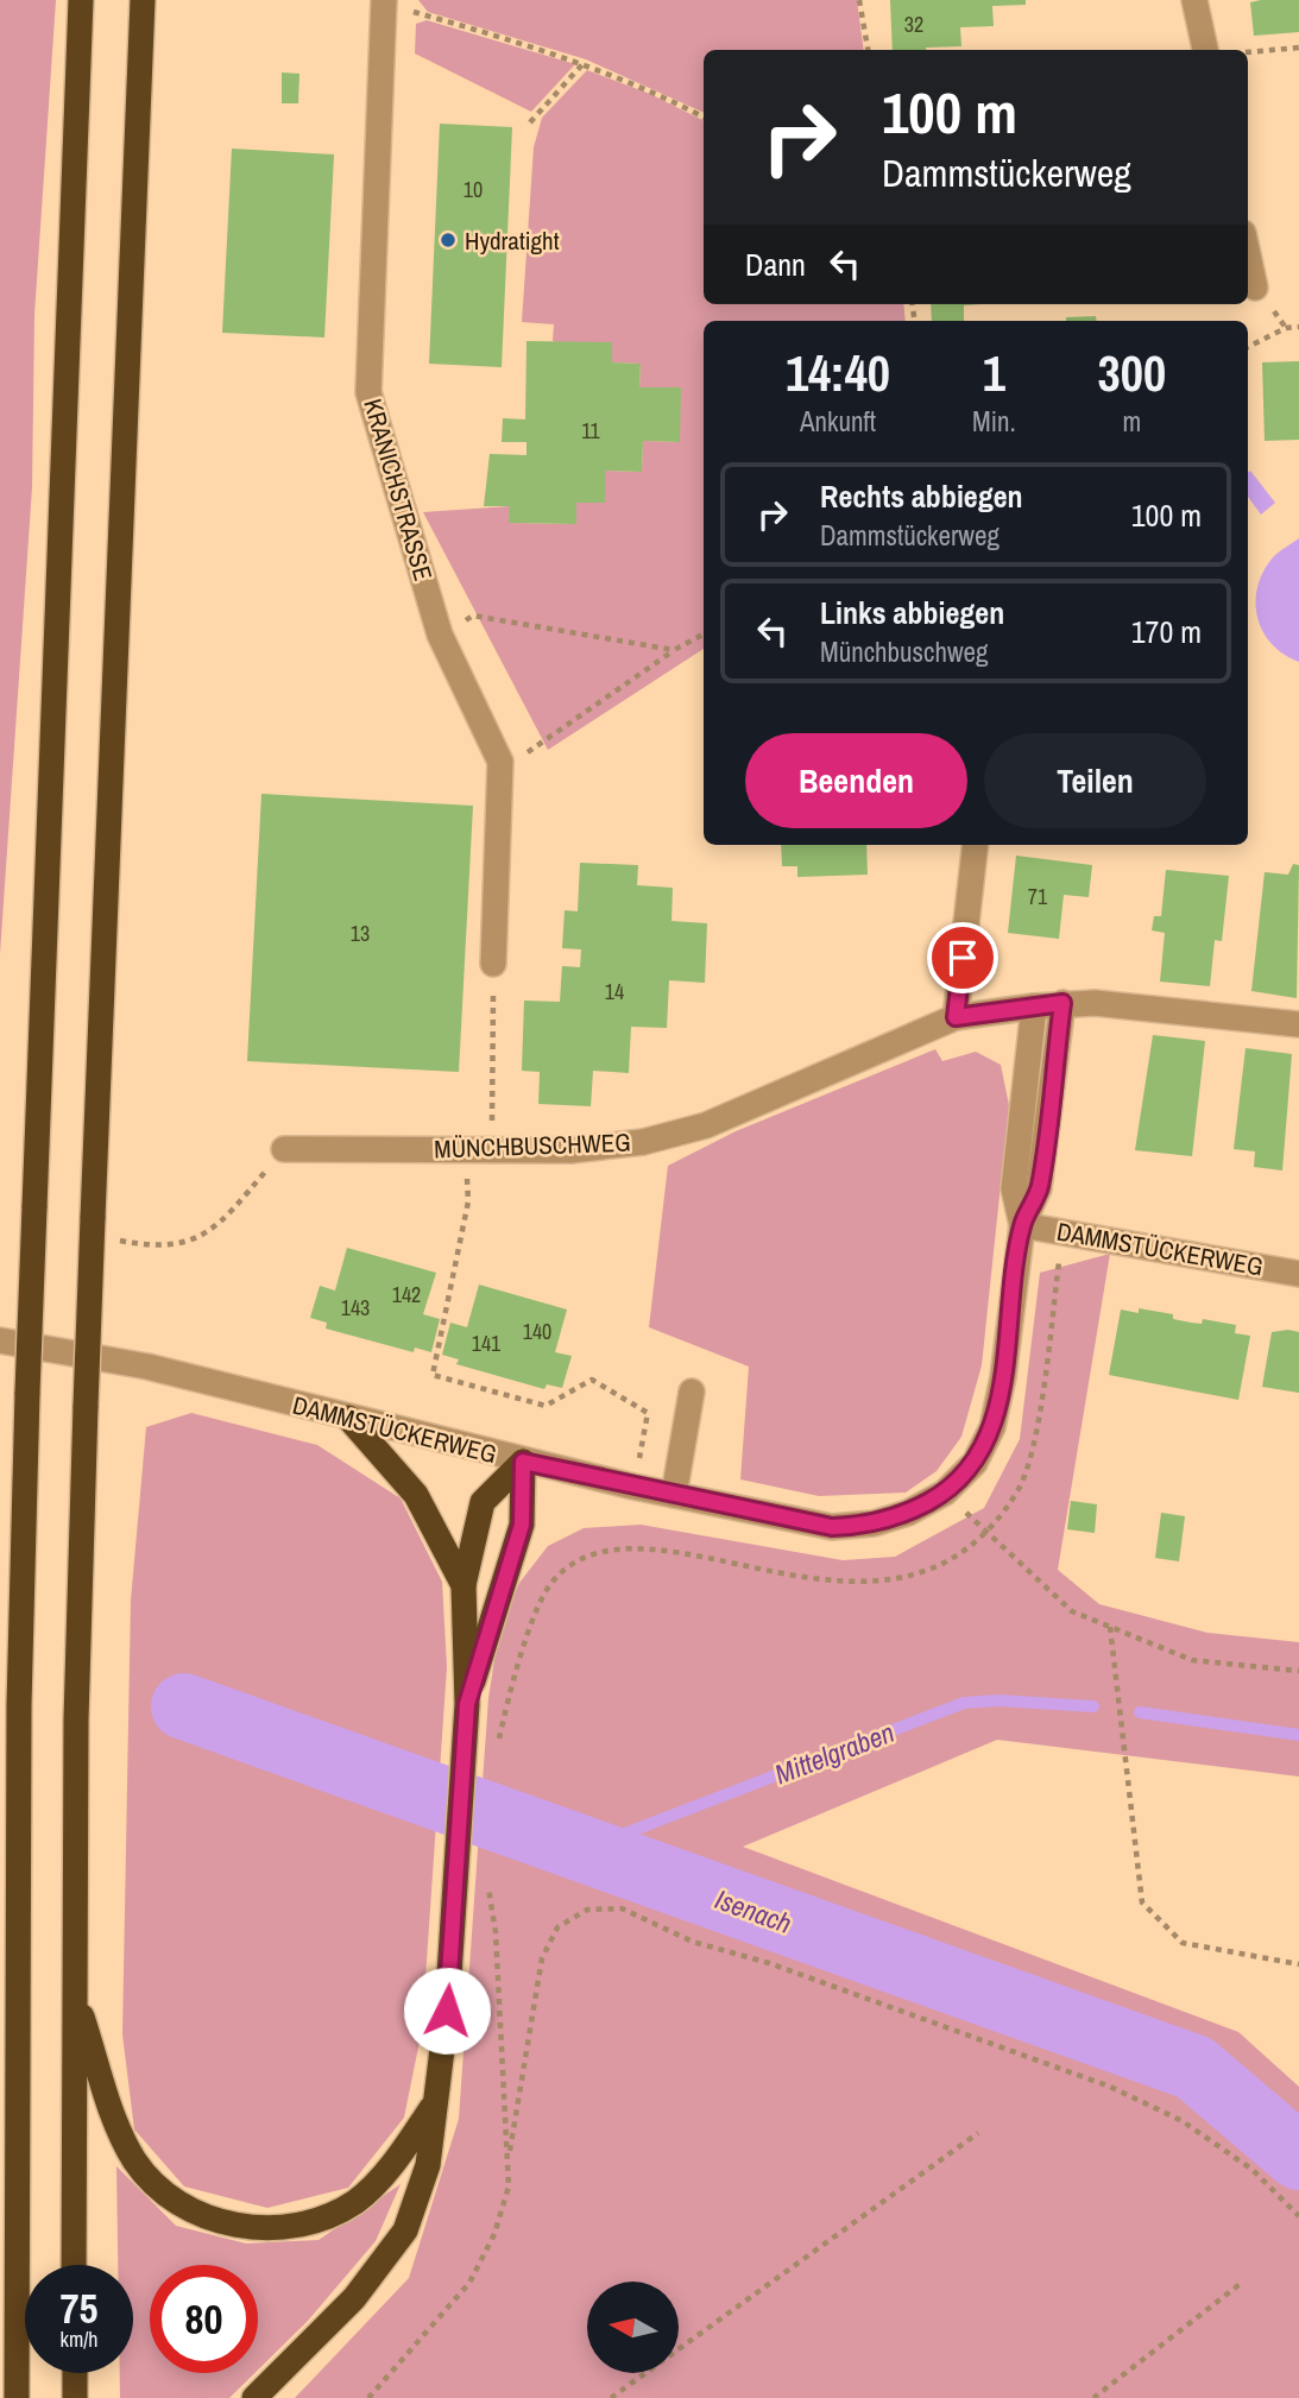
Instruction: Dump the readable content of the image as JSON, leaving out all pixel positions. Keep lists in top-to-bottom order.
{
  "streets": {
    "street": ["KRANICHSTRASSE", "MÜNCHBUSCHWEG", "DAMMSTÜCKERWEG"]
  },
  "crossings": [
    ["MÜNCHBUSCHWEG", "DAMMSTÜCKERWEG"]
  ],
  "water": ["Mittelgraben", "Isenach"],
  "places": ["Hydratight"],
  "house_numbers": [
    "32",
    "10",
    "11",
    "71",
    "13",
    "14",
    "142",
    "143",
    "140",
    "141"
  ],
  "north": "left",
  "page": {
    "turn": ["100 m", "Dammstückerweg"],
    "then": "Dann",
    "eta": [
      "14:40",
      "Ankunft",
      "1",
      "Min.",
      "300",
      "m"
    ],
    "list": [
      {
        "name": "Rechts abbiegen",
        "note": "Dammstückerweg",
        "value": "100 m"
      },
      {
        "name": "Links abbiegen",
        "note": "Münchbuschweg",
        "value": "170 m"
      }
    ],
    "buttons": ["Beenden", "Teilen"],
    "speed": "75 km/h",
    "limit": "80"
  }
}
